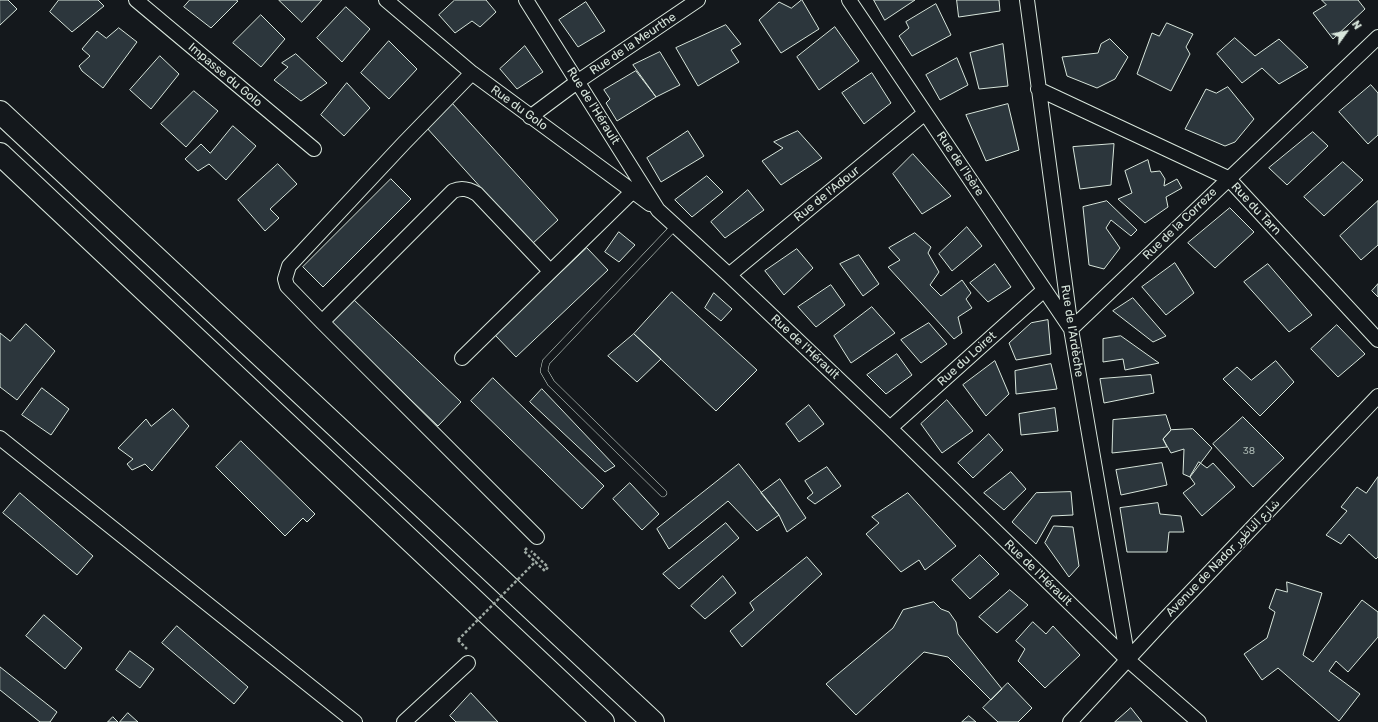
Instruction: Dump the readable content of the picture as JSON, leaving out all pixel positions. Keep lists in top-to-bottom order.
{
  "streets": {
    "street": [
      "Rue de la Meurthe",
      "Impasse du Golo",
      "Rue de l'Hérault",
      "Rue du Golo",
      "Rue de l'Isère",
      "Rue de l'Adour",
      "Rue du Tarn",
      "Rue de la Correze",
      "Rue de l'Ardèche",
      "Rue du Loiret",
      "Avenue de Nador شارع الناظور"
    ]
  },
  "crossings": [
    ["Rue de la Meurthe", "Rue de l'Hérault"],
    ["Rue de la Meurthe", "Rue du Golo"],
    ["Rue de l'Hérault", "Rue du Golo"],
    ["Rue de l'Hérault", "Rue de l'Adour"],
    ["Rue de l'Hérault", "Rue de l'Ardèche"],
    ["Rue de l'Hérault", "Rue du Loiret"],
    ["Rue de l'Hérault", "Avenue de Nador شارع الناظور"],
    ["Rue de l'Isère", "Rue de l'Adour"],
    ["Rue de l'Isère", "Rue de la Correze"],
    ["Rue de l'Isère", "Rue de l'Ardèche"],
    ["Rue de l'Isère", "Rue du Loiret"],
    ["Rue du Tarn", "Rue de la Correze"],
    ["Rue du Tarn", "Rue de l'Ardèche"],
    ["Rue de la Correze", "Rue de l'Ardèche"],
    ["Rue de l'Ardèche", "Avenue de Nador شارع الناظور"]
  ],
  "house_numbers": ["38"],
  "north": "top right"
}
